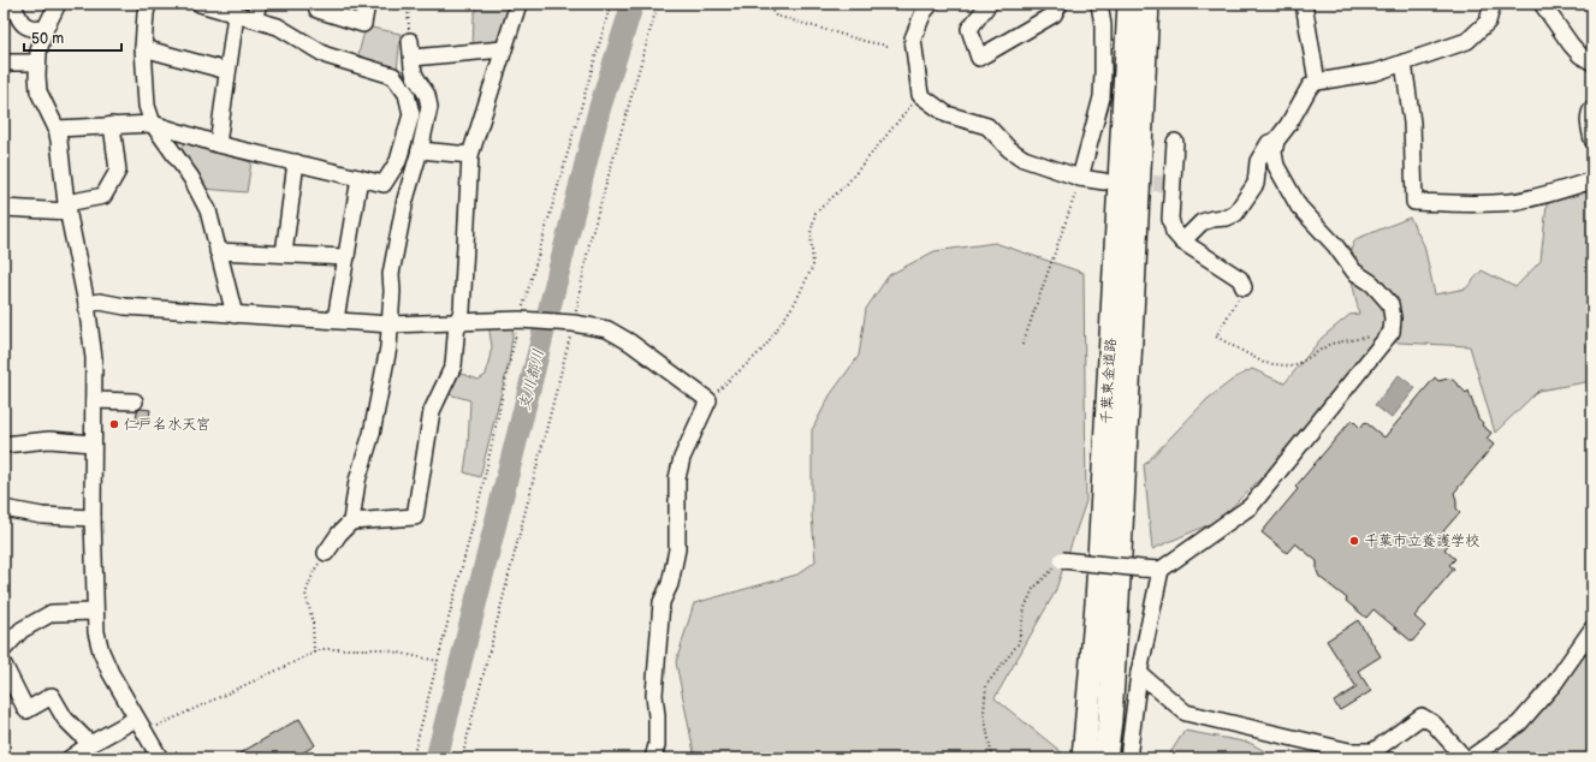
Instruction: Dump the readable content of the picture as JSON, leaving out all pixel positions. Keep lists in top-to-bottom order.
{
  "streets": {
    "highway": ["千葉東金道路"]
  },
  "water": ["支川都川"],
  "places": ["仁戸名水天宮", "千葉市立養護学校"],
  "scale_bar": "50 m"
}
